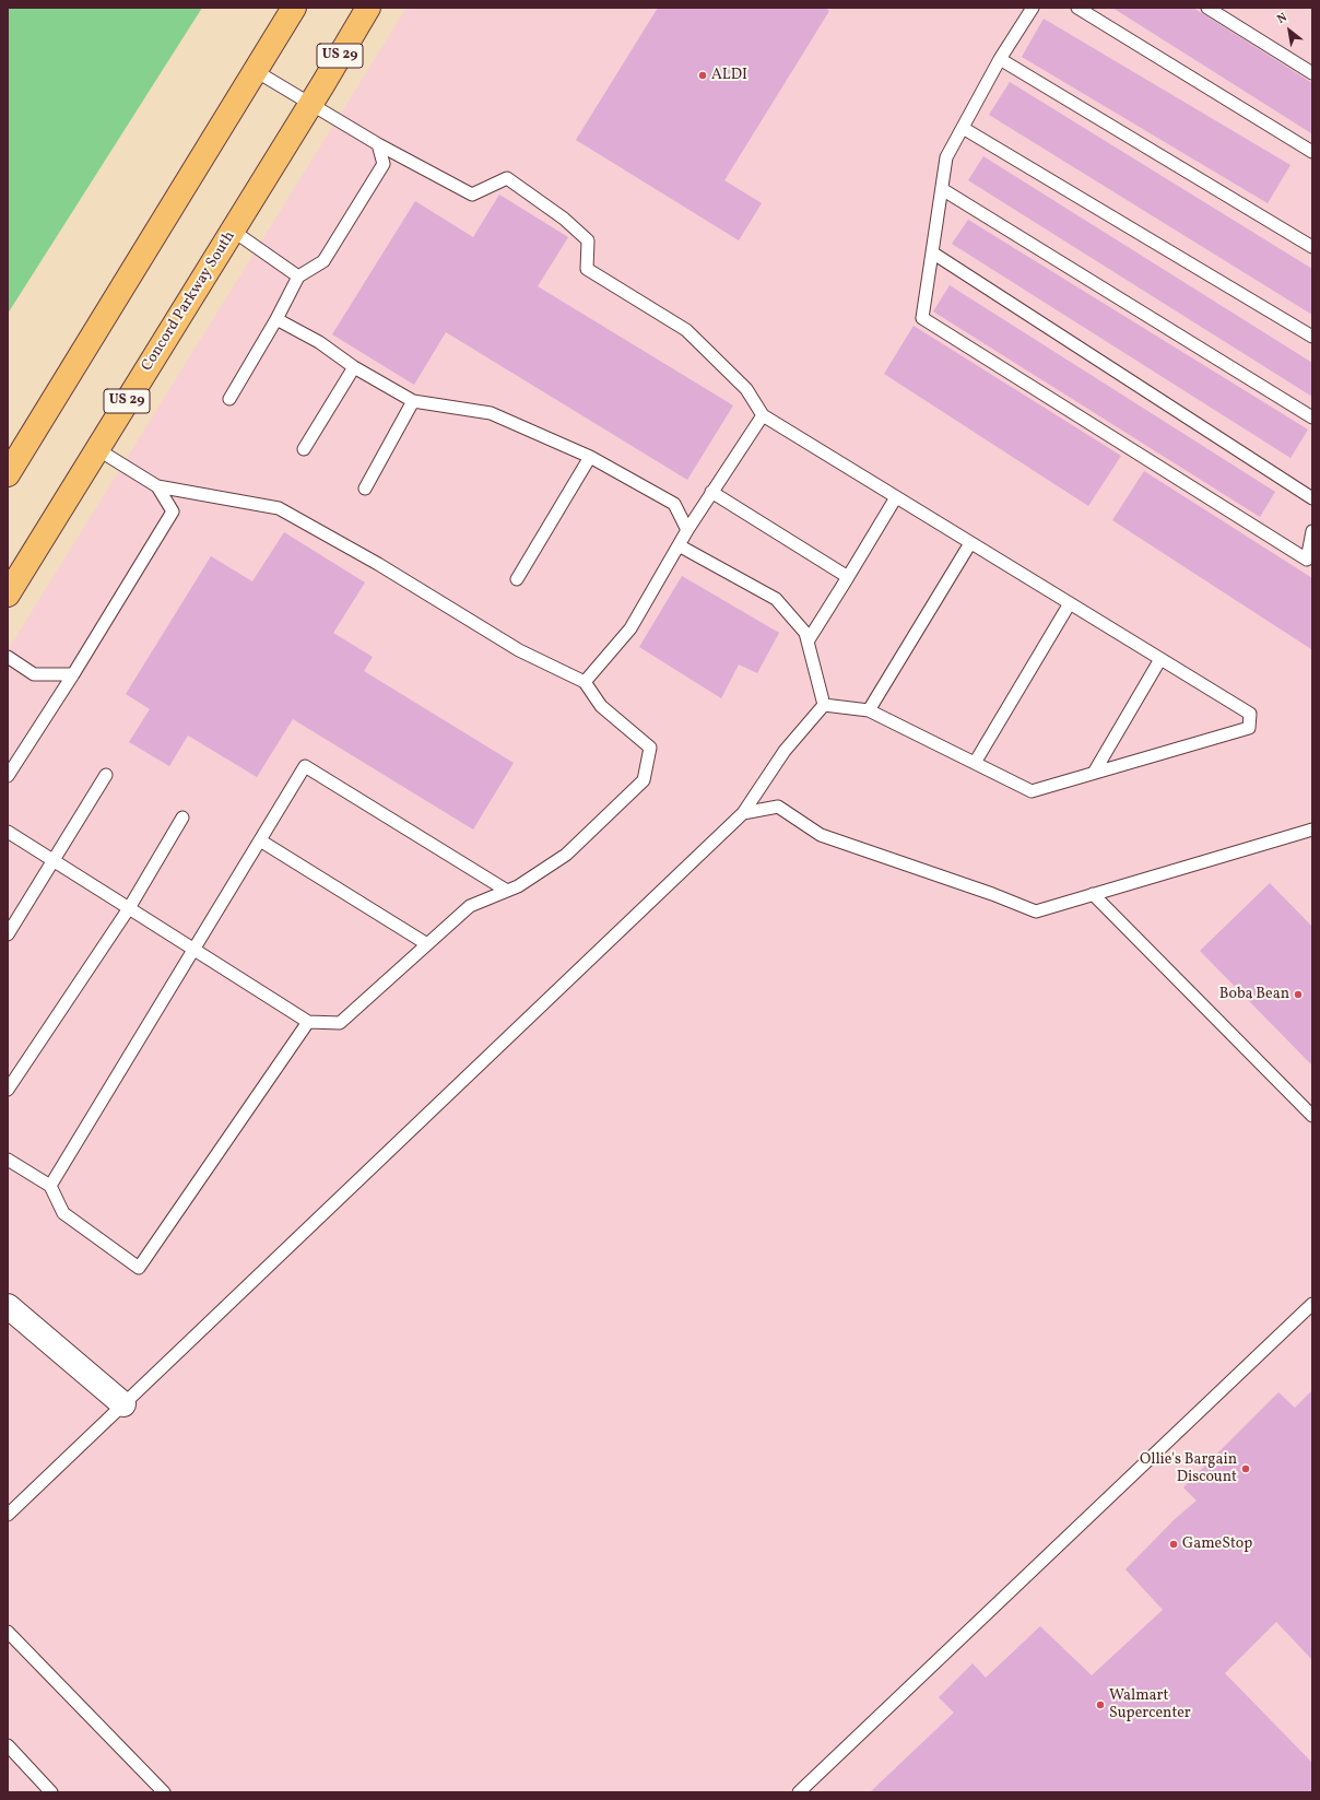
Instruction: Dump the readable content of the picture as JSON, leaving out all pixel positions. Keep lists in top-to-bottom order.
{
  "streets": {
    "main road": ["US 29", "Concord Parkway South"]
  },
  "places": [
    "ALDI",
    "Boba Bean",
    "Ollie's Bargain Discount",
    "GameStop",
    "Walmart Supercenter"
  ],
  "north": "top left"
}
